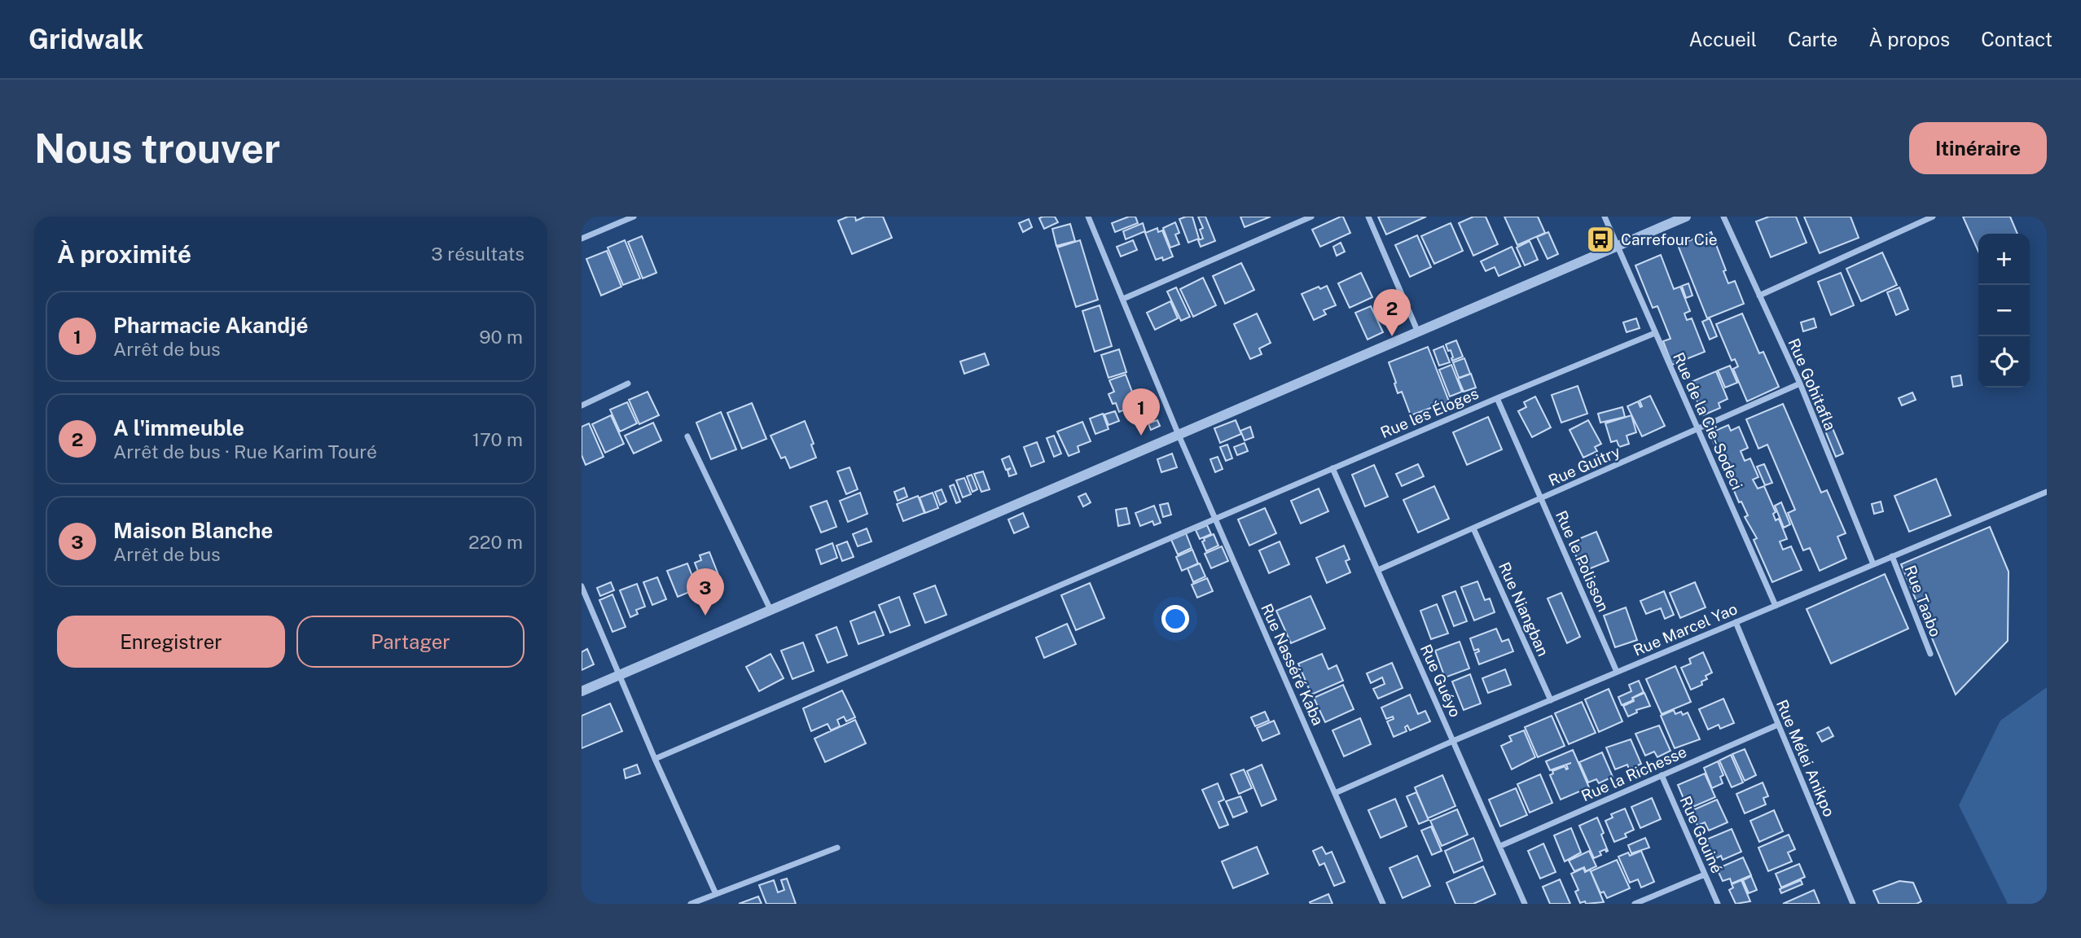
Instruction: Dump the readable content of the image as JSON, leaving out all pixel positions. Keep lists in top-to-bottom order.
{
  "streets": {
    "street": [
      "Rue Gohitafla",
      "Rue les Éloges",
      "Rue de la Cie-Sodeci",
      "Rue Guitry",
      "Rue le Polisson",
      "Rue Taabo",
      "Rue Niangban",
      "Rue Marcel Yao",
      "Rue Nasséré Kaba",
      "Rue Guéyo",
      "Rue Mélei Anikpo",
      "Rue la Richesse",
      "Rue Gouiné"
    ]
  },
  "crossings": [
    ["Rue Gohitafla", "Rue Guitry"],
    ["Rue Gohitafla", "Rue Marcel Yao"],
    ["Rue les Éloges", "Rue de la Cie-Sodeci"],
    ["Rue les Éloges", "Rue le Polisson"],
    ["Rue les Éloges", "Rue Nasséré Kaba"],
    ["Rue les Éloges", "Rue Guéyo"],
    ["Rue de la Cie-Sodeci", "Rue Guitry"],
    ["Rue de la Cie-Sodeci", "Rue Marcel Yao"],
    ["Rue Guitry", "Rue le Polisson"],
    ["Rue Guitry", "Rue Niangban"],
    ["Rue Guitry", "Rue Guéyo"],
    ["Rue le Polisson", "Rue Marcel Yao"],
    ["Rue Taabo", "Rue Marcel Yao"],
    ["Rue Niangban", "Rue Marcel Yao"],
    ["Rue Marcel Yao", "Rue Nasséré Kaba"],
    ["Rue Marcel Yao", "Rue Guéyo"],
    ["Rue Marcel Yao", "Rue Mélei Anikpo"],
    ["Rue Guéyo", "Rue la Richesse"],
    ["Rue Mélei Anikpo", "Rue la Richesse"],
    ["Rue la Richesse", "Rue Gouiné"]
  ],
  "places": {
    "bus stop": ["Carrefour Cie"]
  },
  "page": {
    "header": "Gridwalk",
    "nav": [
      "Accueil",
      "Carte",
      "À propos",
      "Contact"
    ],
    "buttons": [
      "Itinéraire",
      ["Enregistrer", "Partager"]
    ],
    "title": "Nous trouver",
    "heading": ["À proximité", "3 résultats"],
    "map_buttons": ["+", "−"],
    "pins": ["2", "1", "3"],
    "list": [
      {
        "mark": "1",
        "name": "Pharmacie Akandjé",
        "note": "Arrêt de bus",
        "value": "90 m"
      },
      {
        "mark": "2",
        "name": "A l'immeuble",
        "note": "Arrêt de bus · Rue Karim Touré",
        "value": "170 m"
      },
      {
        "mark": "3",
        "name": "Maison Blanche",
        "note": "Arrêt de bus",
        "value": "220 m"
      }
    ]
  }
}
